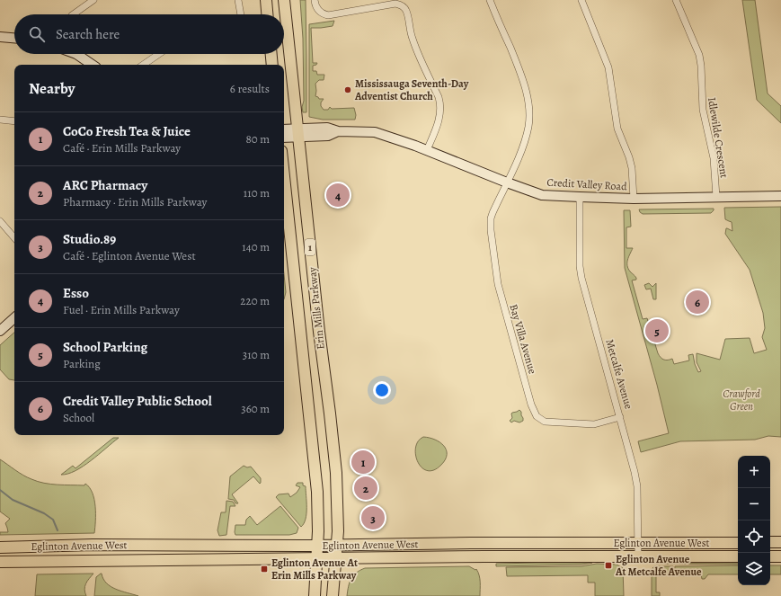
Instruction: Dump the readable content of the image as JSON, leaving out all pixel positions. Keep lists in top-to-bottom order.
{
  "streets": {
    "main road": ["1", "Erin Mills Parkway", "Eglinton Avenue West"],
    "street": [
      "Idlewilde Crescent",
      "Credit Valley Road",
      "Bay Villa Avenue",
      "Metcalfe Avenue"
    ]
  },
  "crossings": [
    ["Idlewilde Crescent", "Credit Valley Road"],
    ["Credit Valley Road", "Erin Mills Parkway"],
    ["Credit Valley Road", "Bay Villa Avenue"],
    ["Credit Valley Road", "Metcalfe Avenue"],
    ["Erin Mills Parkway", "Eglinton Avenue West"],
    ["Bay Villa Avenue", "Metcalfe Avenue"],
    ["Metcalfe Avenue", "Eglinton Avenue West"]
  ],
  "parks": ["Crawford Green"],
  "places": {
    "other": ["Mississauga Seventh-Day Adventist Church"],
    "transit": ["Eglinton Avenue At Metcalfe Avenue", "Eglinton Avenue At Erin Mills Parkway"]
  },
  "page": {
    "search": "Search here",
    "heading": ["Nearby", "6 results"],
    "list": [
      {
        "mark": "1",
        "name": "CoCo Fresh Tea & Juice",
        "note": "Café · Erin Mills Parkway",
        "value": "80 m"
      },
      {
        "mark": "2",
        "name": "ARC Pharmacy",
        "note": "Pharmacy · Erin Mills Parkway",
        "value": "110 m"
      },
      {
        "mark": "3",
        "name": "Studio.89",
        "note": "Café · Eglinton Avenue West",
        "value": "140 m"
      },
      {
        "mark": "4",
        "name": "Esso",
        "note": "Fuel · Erin Mills Parkway",
        "value": "220 m"
      },
      {
        "mark": "5",
        "name": "School Parking",
        "note": "Parking",
        "value": "310 m"
      },
      {
        "mark": "6",
        "name": "Credit Valley Public School",
        "note": "School",
        "value": "360 m"
      }
    ],
    "pins": [
      "4",
      "6",
      "5",
      "1",
      "2",
      "3"
    ],
    "map_buttons": ["+", "−"]
  }
}
